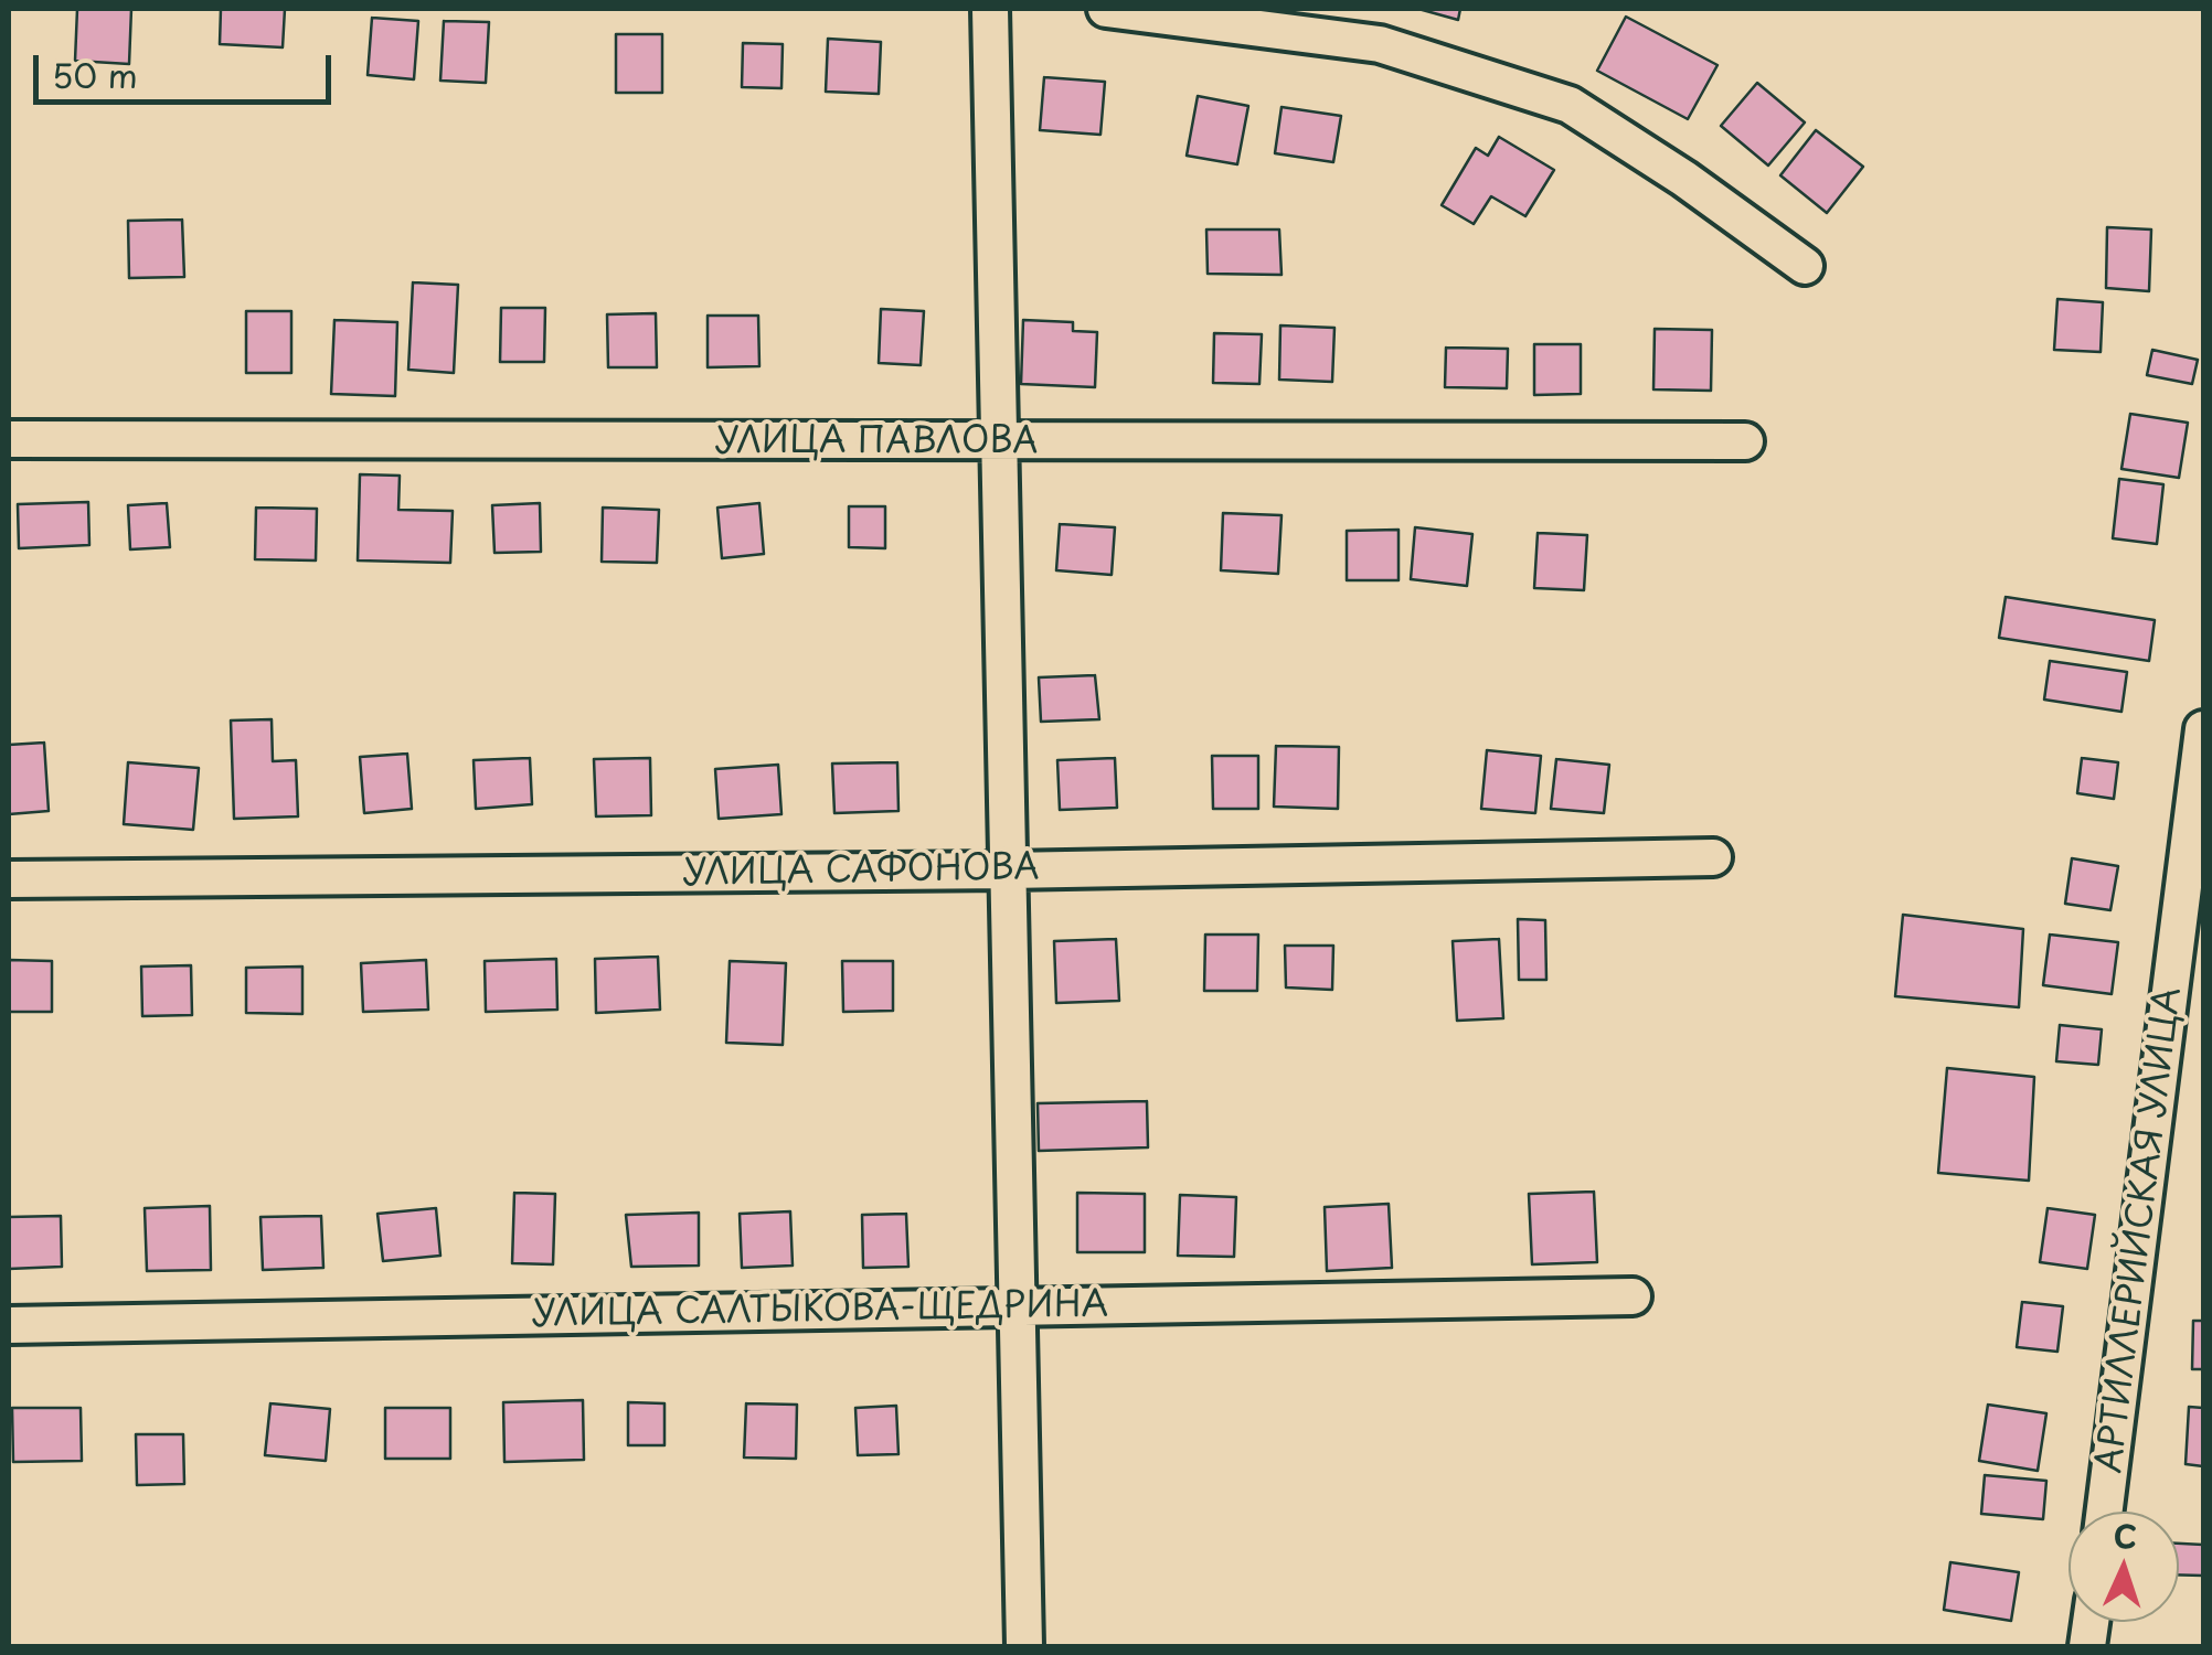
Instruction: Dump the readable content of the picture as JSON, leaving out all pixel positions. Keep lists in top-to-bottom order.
{
  "streets": {
    "street": [
      "УЛИЦА ПАВЛОВА",
      "УЛИЦА САФОНОВА",
      "АРТИЛЛЕРИЙСКАЯ УЛИЦА",
      "УЛИЦА САЛТЫКОВА-ЩЕДРИНА"
    ]
  },
  "scale_bar": "50 m",
  "north": "top"
}
